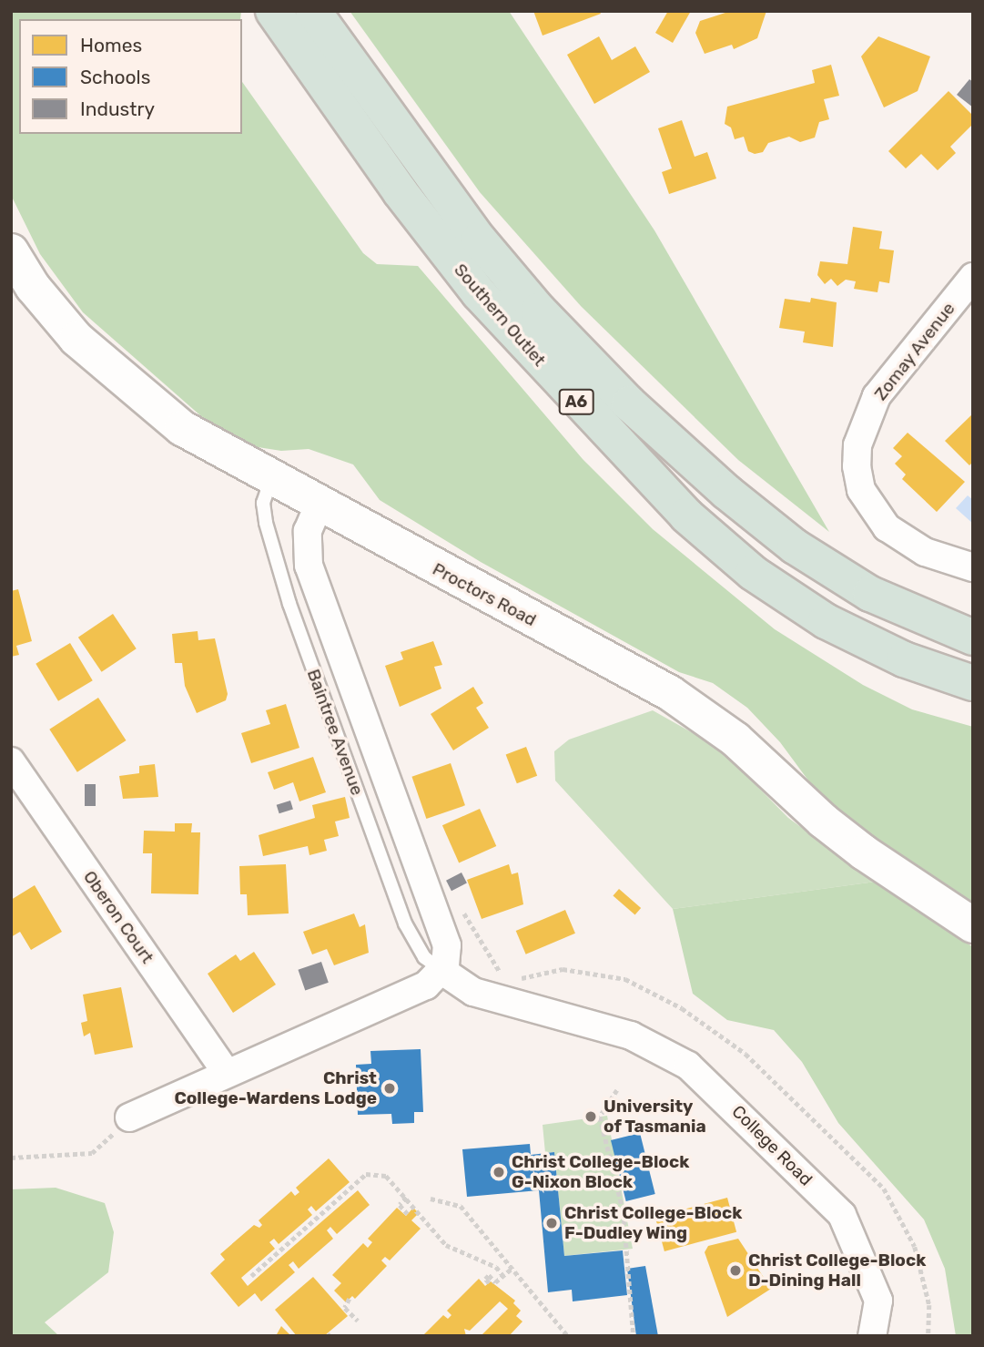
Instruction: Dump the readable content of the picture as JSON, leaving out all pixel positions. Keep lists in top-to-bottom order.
{
  "streets": {
    "highway": ["Southern Outlet", "A6"],
    "street": [
      "Zomay Avenue",
      "Proctors Road",
      "Baintree Avenue",
      "Oberon Court",
      "College Road"
    ]
  },
  "crossings": [
    ["Proctors Road", "Baintree Avenue"],
    ["Baintree Avenue", "College Road"]
  ],
  "places": [
    "Christ College-Wardens Lodge",
    "University of Tasmania",
    "Christ College-Block G-Nixon Block",
    "Christ College-Block F-Dudley Wing",
    "Christ College-Block D-Dining Hall"
  ],
  "legend": ["Homes", "Schools", "Industry"]
}
